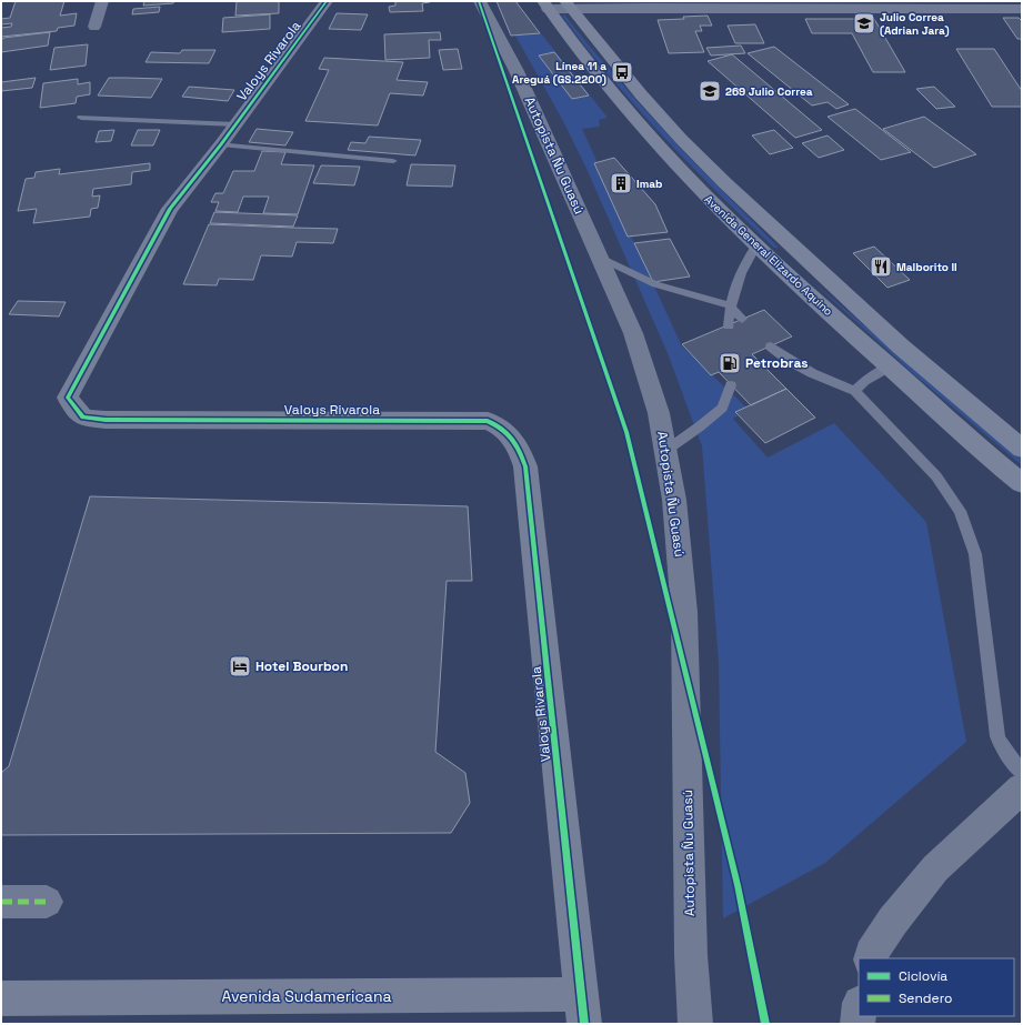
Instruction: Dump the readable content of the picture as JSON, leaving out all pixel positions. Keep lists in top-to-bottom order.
{
  "streets": {
    "highway": ["Autopista Ñu Guasú"],
    "main road": ["Avenida General Elizardo Aquino"],
    "street": ["Valoys Rivarola", "Avenida Sudamericana"]
  },
  "crossings": [
    ["Valoys Rivarola", "Avenida Sudamericana"]
  ],
  "places": {
    "school or university": ["Julio Correa (Adrian Jara)", "269 Julio Correa"],
    "bus stop": ["Línea 11 a Areguá (GS.2200)"],
    "building": ["Imab"],
    "restaurant": ["Malborito II"],
    "fuel station": ["Petrobras"],
    "hotel": ["Hotel Bourbon"]
  },
  "legend": ["Ciclovía", "Sendero"]
}
